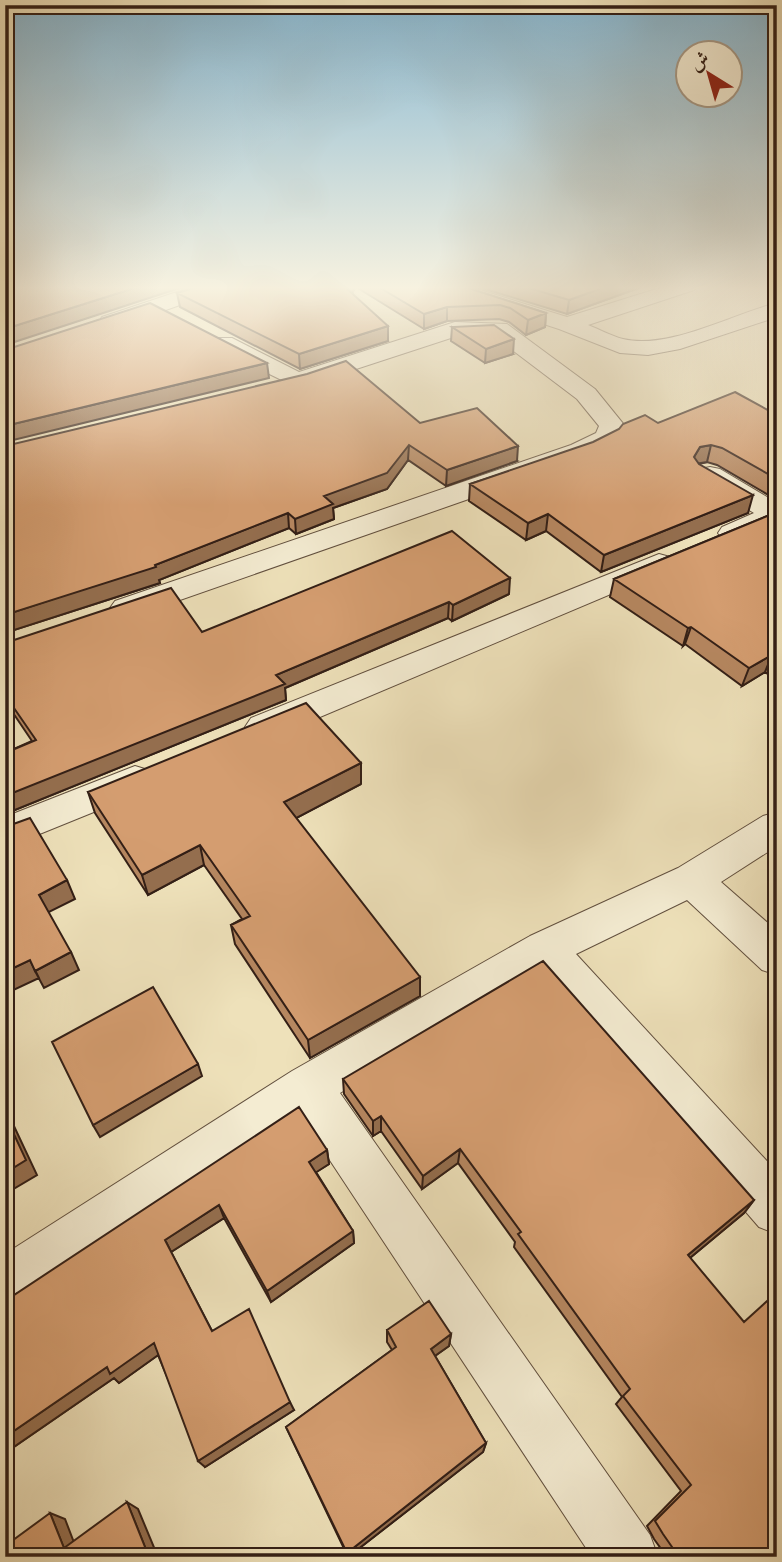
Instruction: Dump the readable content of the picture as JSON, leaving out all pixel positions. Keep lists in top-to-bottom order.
{
  "north": "top left"
}
